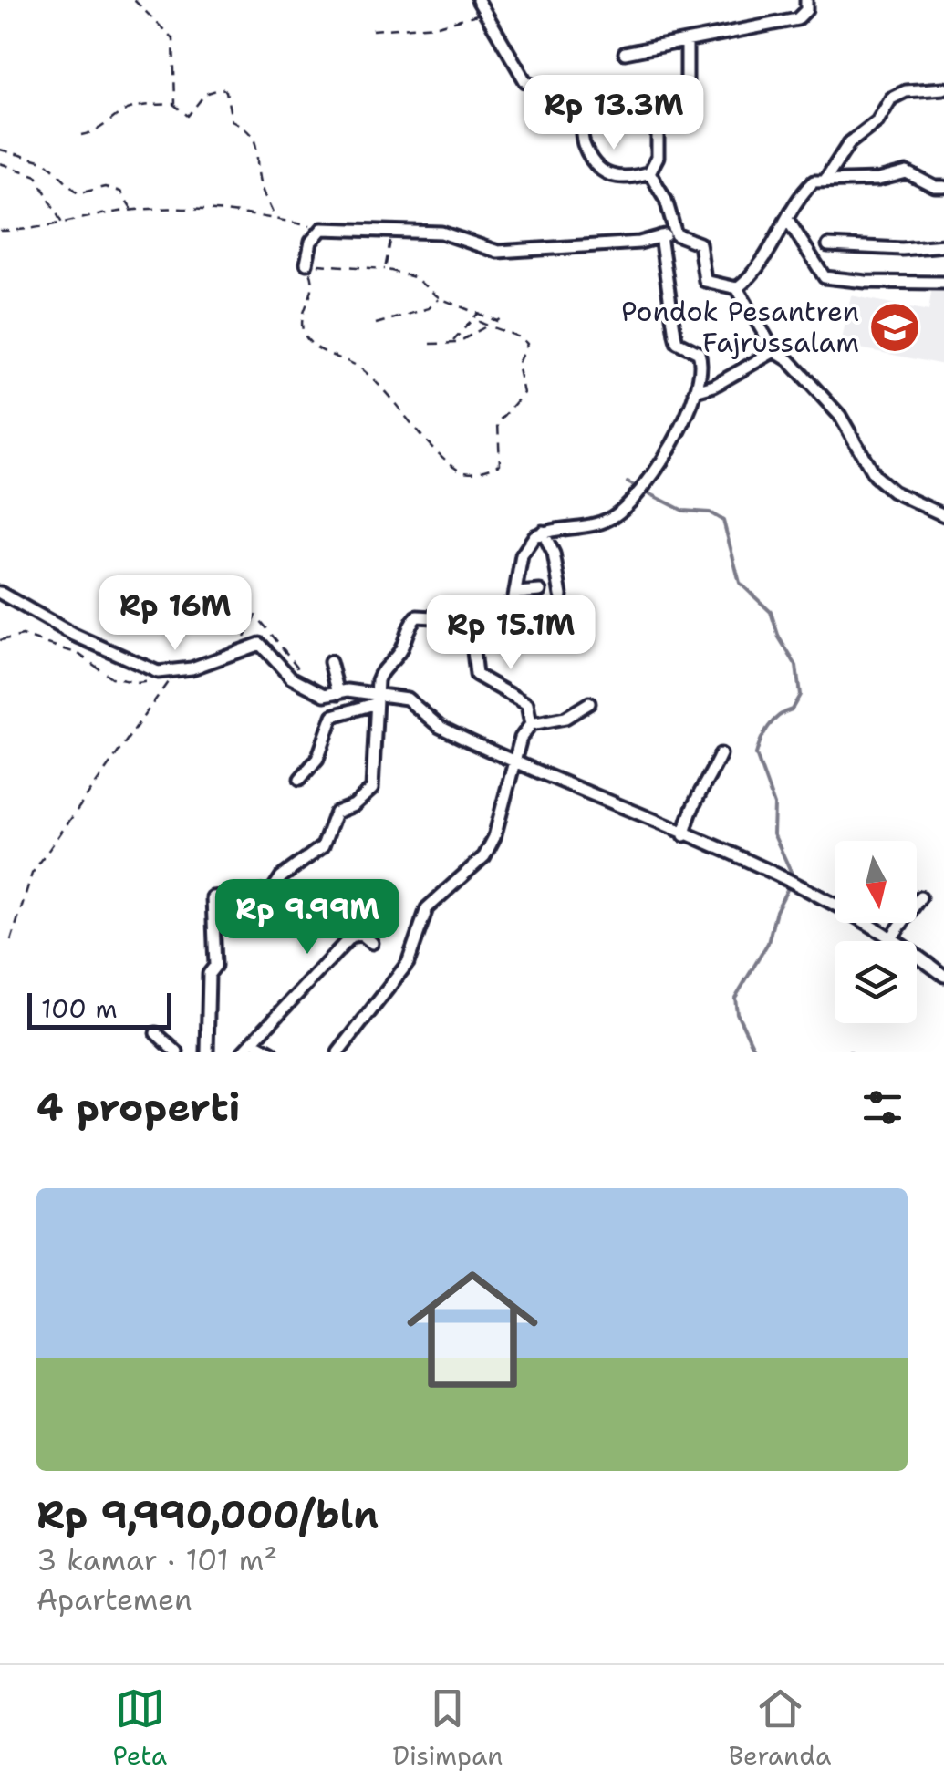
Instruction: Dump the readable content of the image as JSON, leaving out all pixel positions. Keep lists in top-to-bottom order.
{
  "places": {
    "school or university": ["Pondok Pesantren Fajrussalam"]
  },
  "scale_bar": "100 m",
  "north": "bottom",
  "page": {
    "price": [
      "Rp 13.3M",
      "Rp 16M",
      "Rp 15.1M",
      "Rp 9.99M"
    ],
    "scale": "100 m",
    "heading": "4 properti",
    "list": [
      {
        "name": "Rp 9,990,000/bln",
        "note": "3 kamar · 101 m² · Apartemen"
      }
    ],
    "tabs": ["Peta", "Disimpan", "Beranda"]
  }
}
